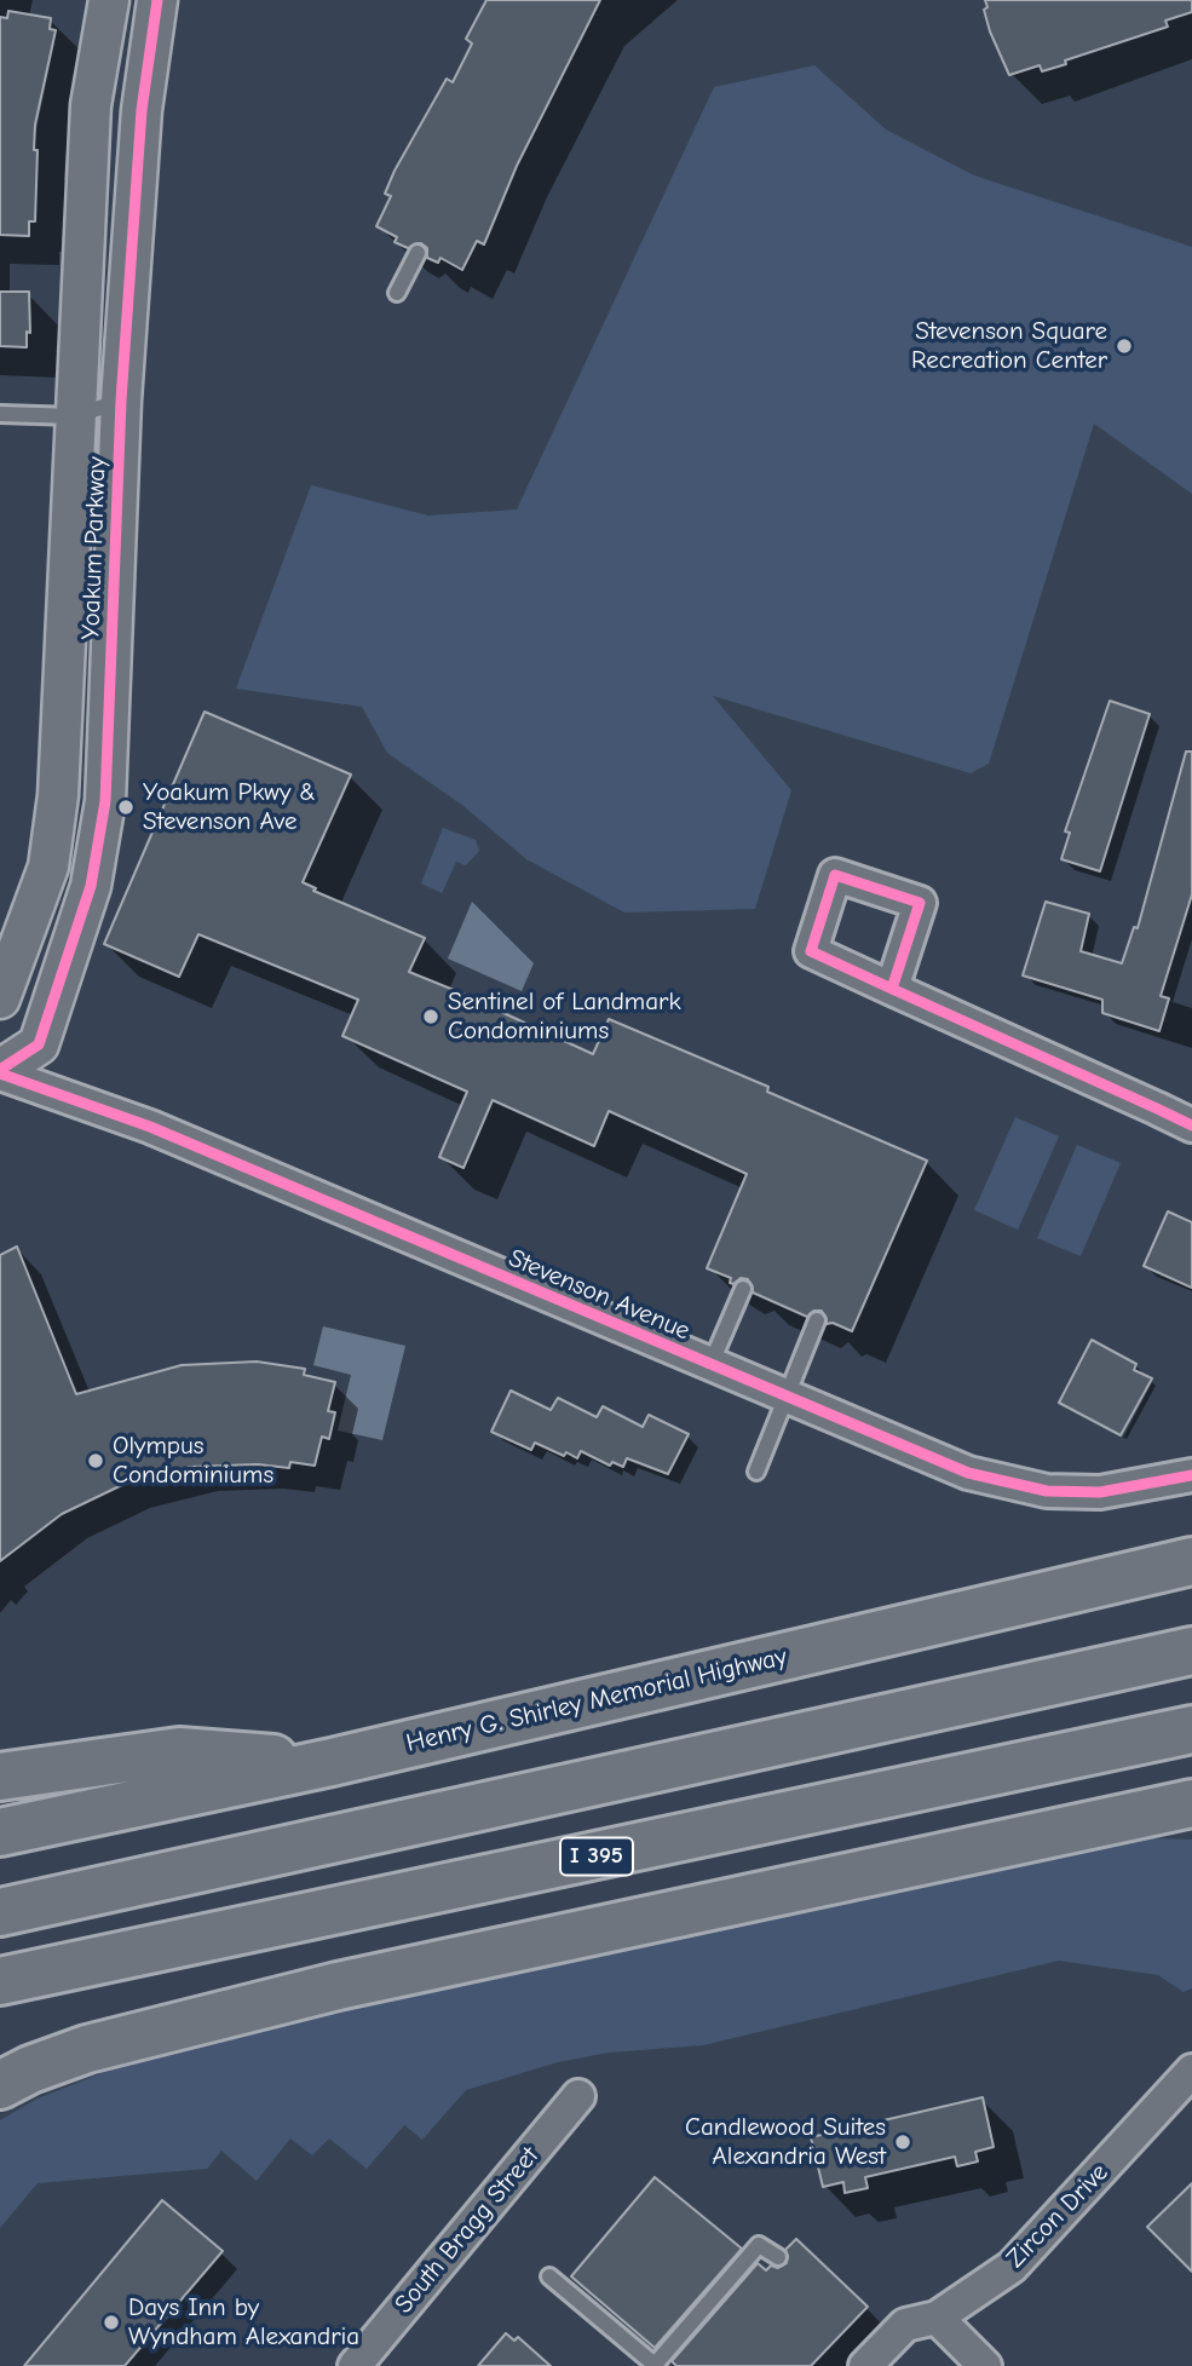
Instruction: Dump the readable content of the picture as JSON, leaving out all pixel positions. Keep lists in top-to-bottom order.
{
  "streets": {
    "highway": ["Henry G. Shirley Memorial Highway", "I 395"],
    "street": [
      "Yoakum Parkway",
      "Stevenson Avenue",
      "Zircon Drive",
      "South Bragg Street"
    ]
  },
  "crossings": [
    ["Yoakum Parkway", "Stevenson Avenue"]
  ],
  "places": [
    "Stevenson Square Recreation Center",
    "Yoakum Pkwy & Stevenson Ave",
    "Sentinel of Landmark Condominiums",
    "Olympus Condominiums",
    "Candlewood Suites Alexandria West",
    "Days Inn by Wyndham Alexandria"
  ]
}
